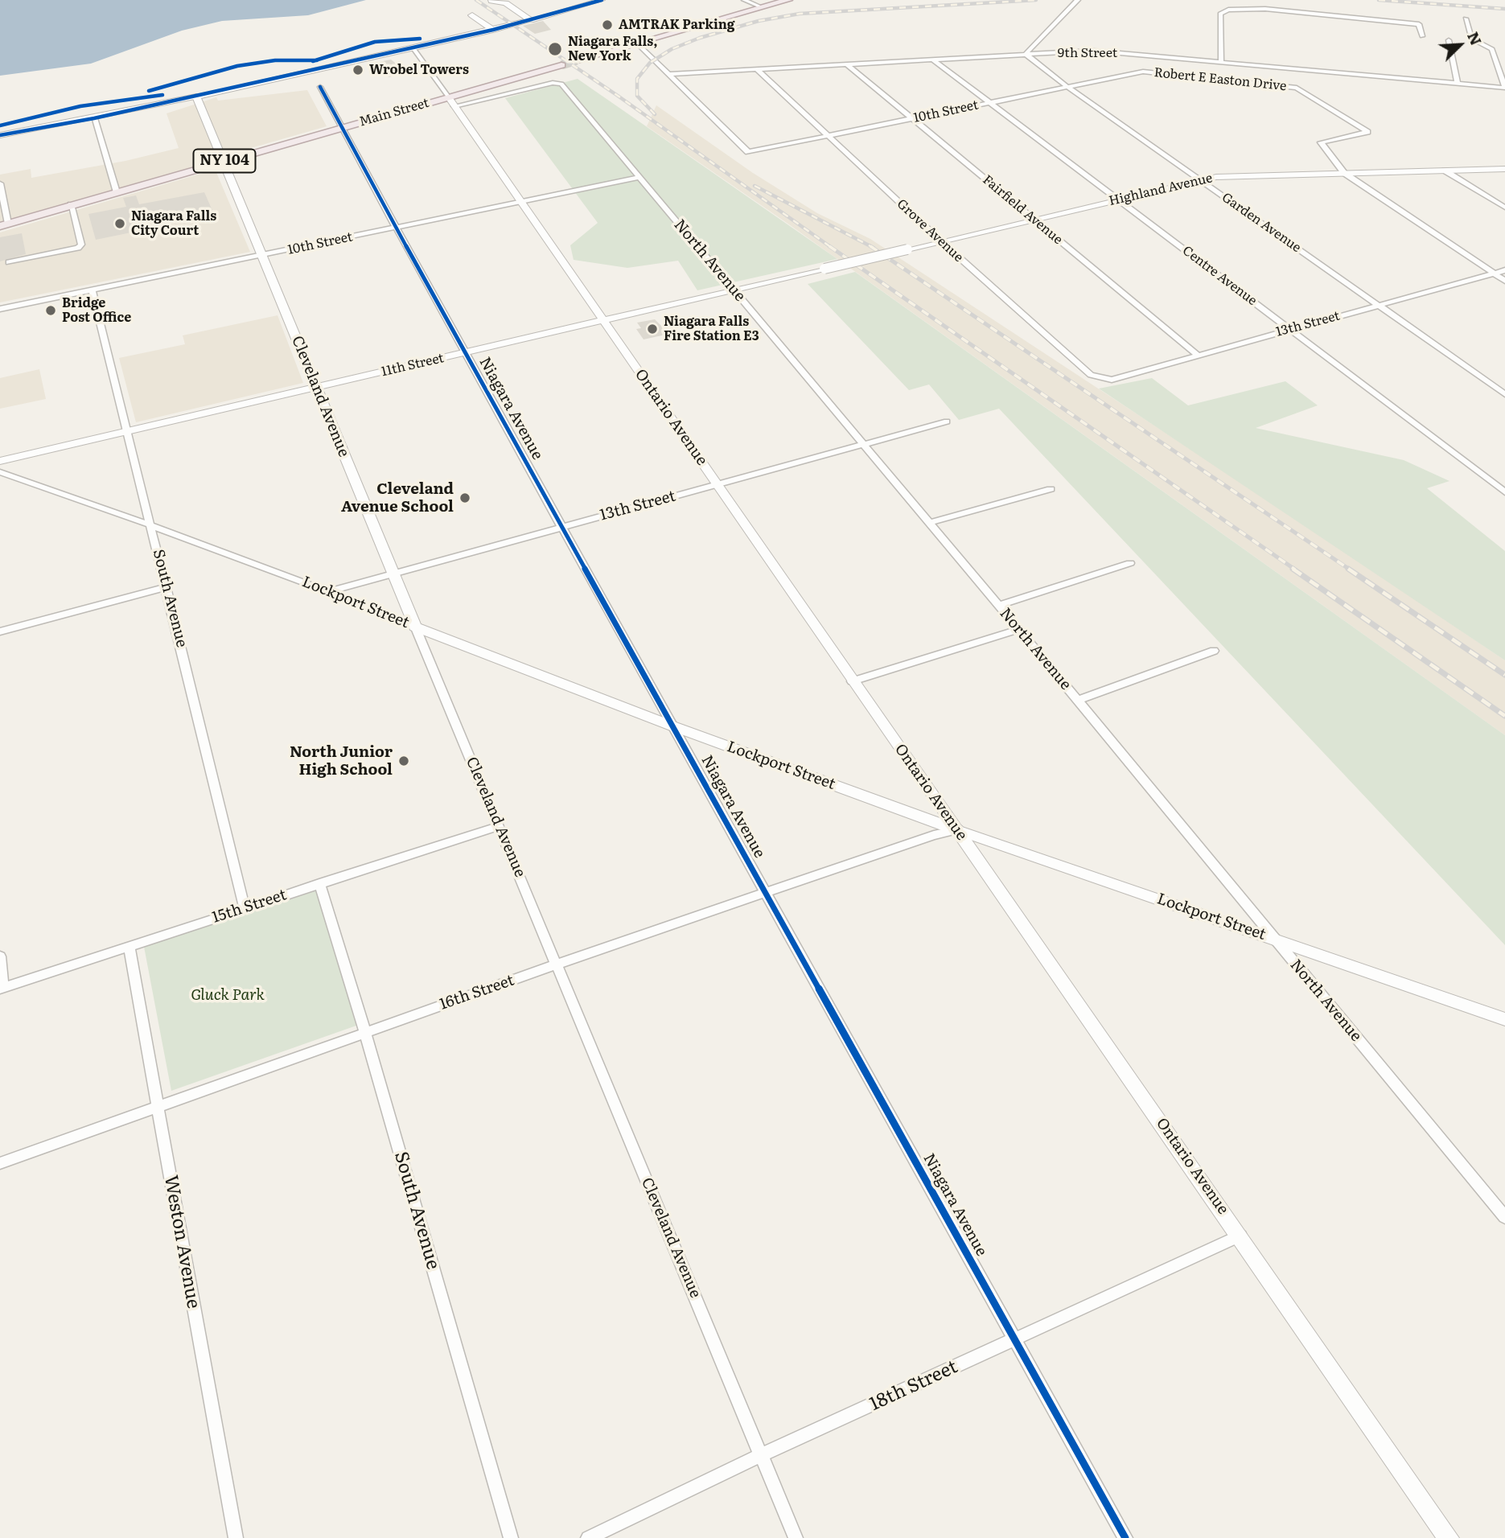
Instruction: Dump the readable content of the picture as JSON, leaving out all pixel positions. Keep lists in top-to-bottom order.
{
  "streets": {
    "main road": [
      "Main Street",
      "NY 104",
      "Cleveland Avenue",
      "Ontario Avenue",
      "Lockport Street"
    ],
    "street": [
      "9th Street",
      "Robert E Easton Drive",
      "10th Street",
      "Highland Avenue",
      "Fairfield Avenue",
      "Garden Avenue",
      "Grove Avenue",
      "North Avenue",
      "Centre Avenue",
      "13th Street",
      "11th Street",
      "Niagara Avenue",
      "South Avenue",
      "15th Street",
      "16th Street",
      "Weston Avenue",
      "18th Street"
    ]
  },
  "crossings": [
    ["9th Street", "10th Street"],
    ["9th Street", "Fairfield Avenue"],
    ["9th Street", "Garden Avenue"],
    ["9th Street", "Grove Avenue"],
    ["9th Street", "Centre Avenue"],
    ["Robert E Easton Drive", "10th Street"],
    ["Robert E Easton Drive", "Highland Avenue"],
    ["10th Street", "Fairfield Avenue"],
    ["10th Street", "Garden Avenue"],
    ["10th Street", "Grove Avenue"],
    ["10th Street", "North Avenue"],
    ["10th Street", "Centre Avenue"],
    ["10th Street", "Cleveland Avenue"],
    ["10th Street", "Niagara Avenue"],
    ["10th Street", "Ontario Avenue"],
    ["10th Street", "South Avenue"],
    ["Main Street", "Cleveland Avenue"],
    ["Main Street", "Niagara Avenue"],
    ["Main Street", "Ontario Avenue"],
    ["Highland Avenue", "Fairfield Avenue"],
    ["Highland Avenue", "Garden Avenue"],
    ["Highland Avenue", "Grove Avenue"],
    ["Highland Avenue", "Centre Avenue"],
    ["Highland Avenue", "11th Street"],
    ["Fairfield Avenue", "13th Street"],
    ["Garden Avenue", "13th Street"],
    ["Grove Avenue", "13th Street"],
    ["North Avenue", "13th Street"],
    ["North Avenue", "11th Street"],
    ["North Avenue", "Lockport Street"],
    ["Centre Avenue", "13th Street"],
    ["13th Street", "Cleveland Avenue"],
    ["13th Street", "Niagara Avenue"],
    ["13th Street", "Ontario Avenue"],
    ["13th Street", "Lockport Street"],
    ["11th Street", "Cleveland Avenue"],
    ["11th Street", "Niagara Avenue"],
    ["11th Street", "Ontario Avenue"],
    ["11th Street", "South Avenue"],
    ["Cleveland Avenue", "Lockport Street"],
    ["Cleveland Avenue", "15th Street"],
    ["Cleveland Avenue", "16th Street"],
    ["Cleveland Avenue", "18th Street"],
    ["Niagara Avenue", "Lockport Street"],
    ["Niagara Avenue", "16th Street"],
    ["Niagara Avenue", "18th Street"],
    ["Ontario Avenue", "Lockport Street"],
    ["Ontario Avenue", "16th Street"],
    ["Ontario Avenue", "18th Street"],
    ["South Avenue", "Lockport Street"],
    ["South Avenue", "15th Street"],
    ["South Avenue", "16th Street"],
    ["Lockport Street", "16th Street"],
    ["15th Street", "Weston Avenue"],
    ["16th Street", "Weston Avenue"]
  ],
  "parks": ["Gluck Park"],
  "places": [
    "AMTRAK Parking",
    "Niagara Falls, New York",
    "Wrobel Towers",
    "Niagara Falls City Court",
    "Bridge Post Office",
    "Niagara Falls Fire Station E3",
    "Cleveland Avenue School",
    "North Junior High School"
  ],
  "north": "top right"
}
